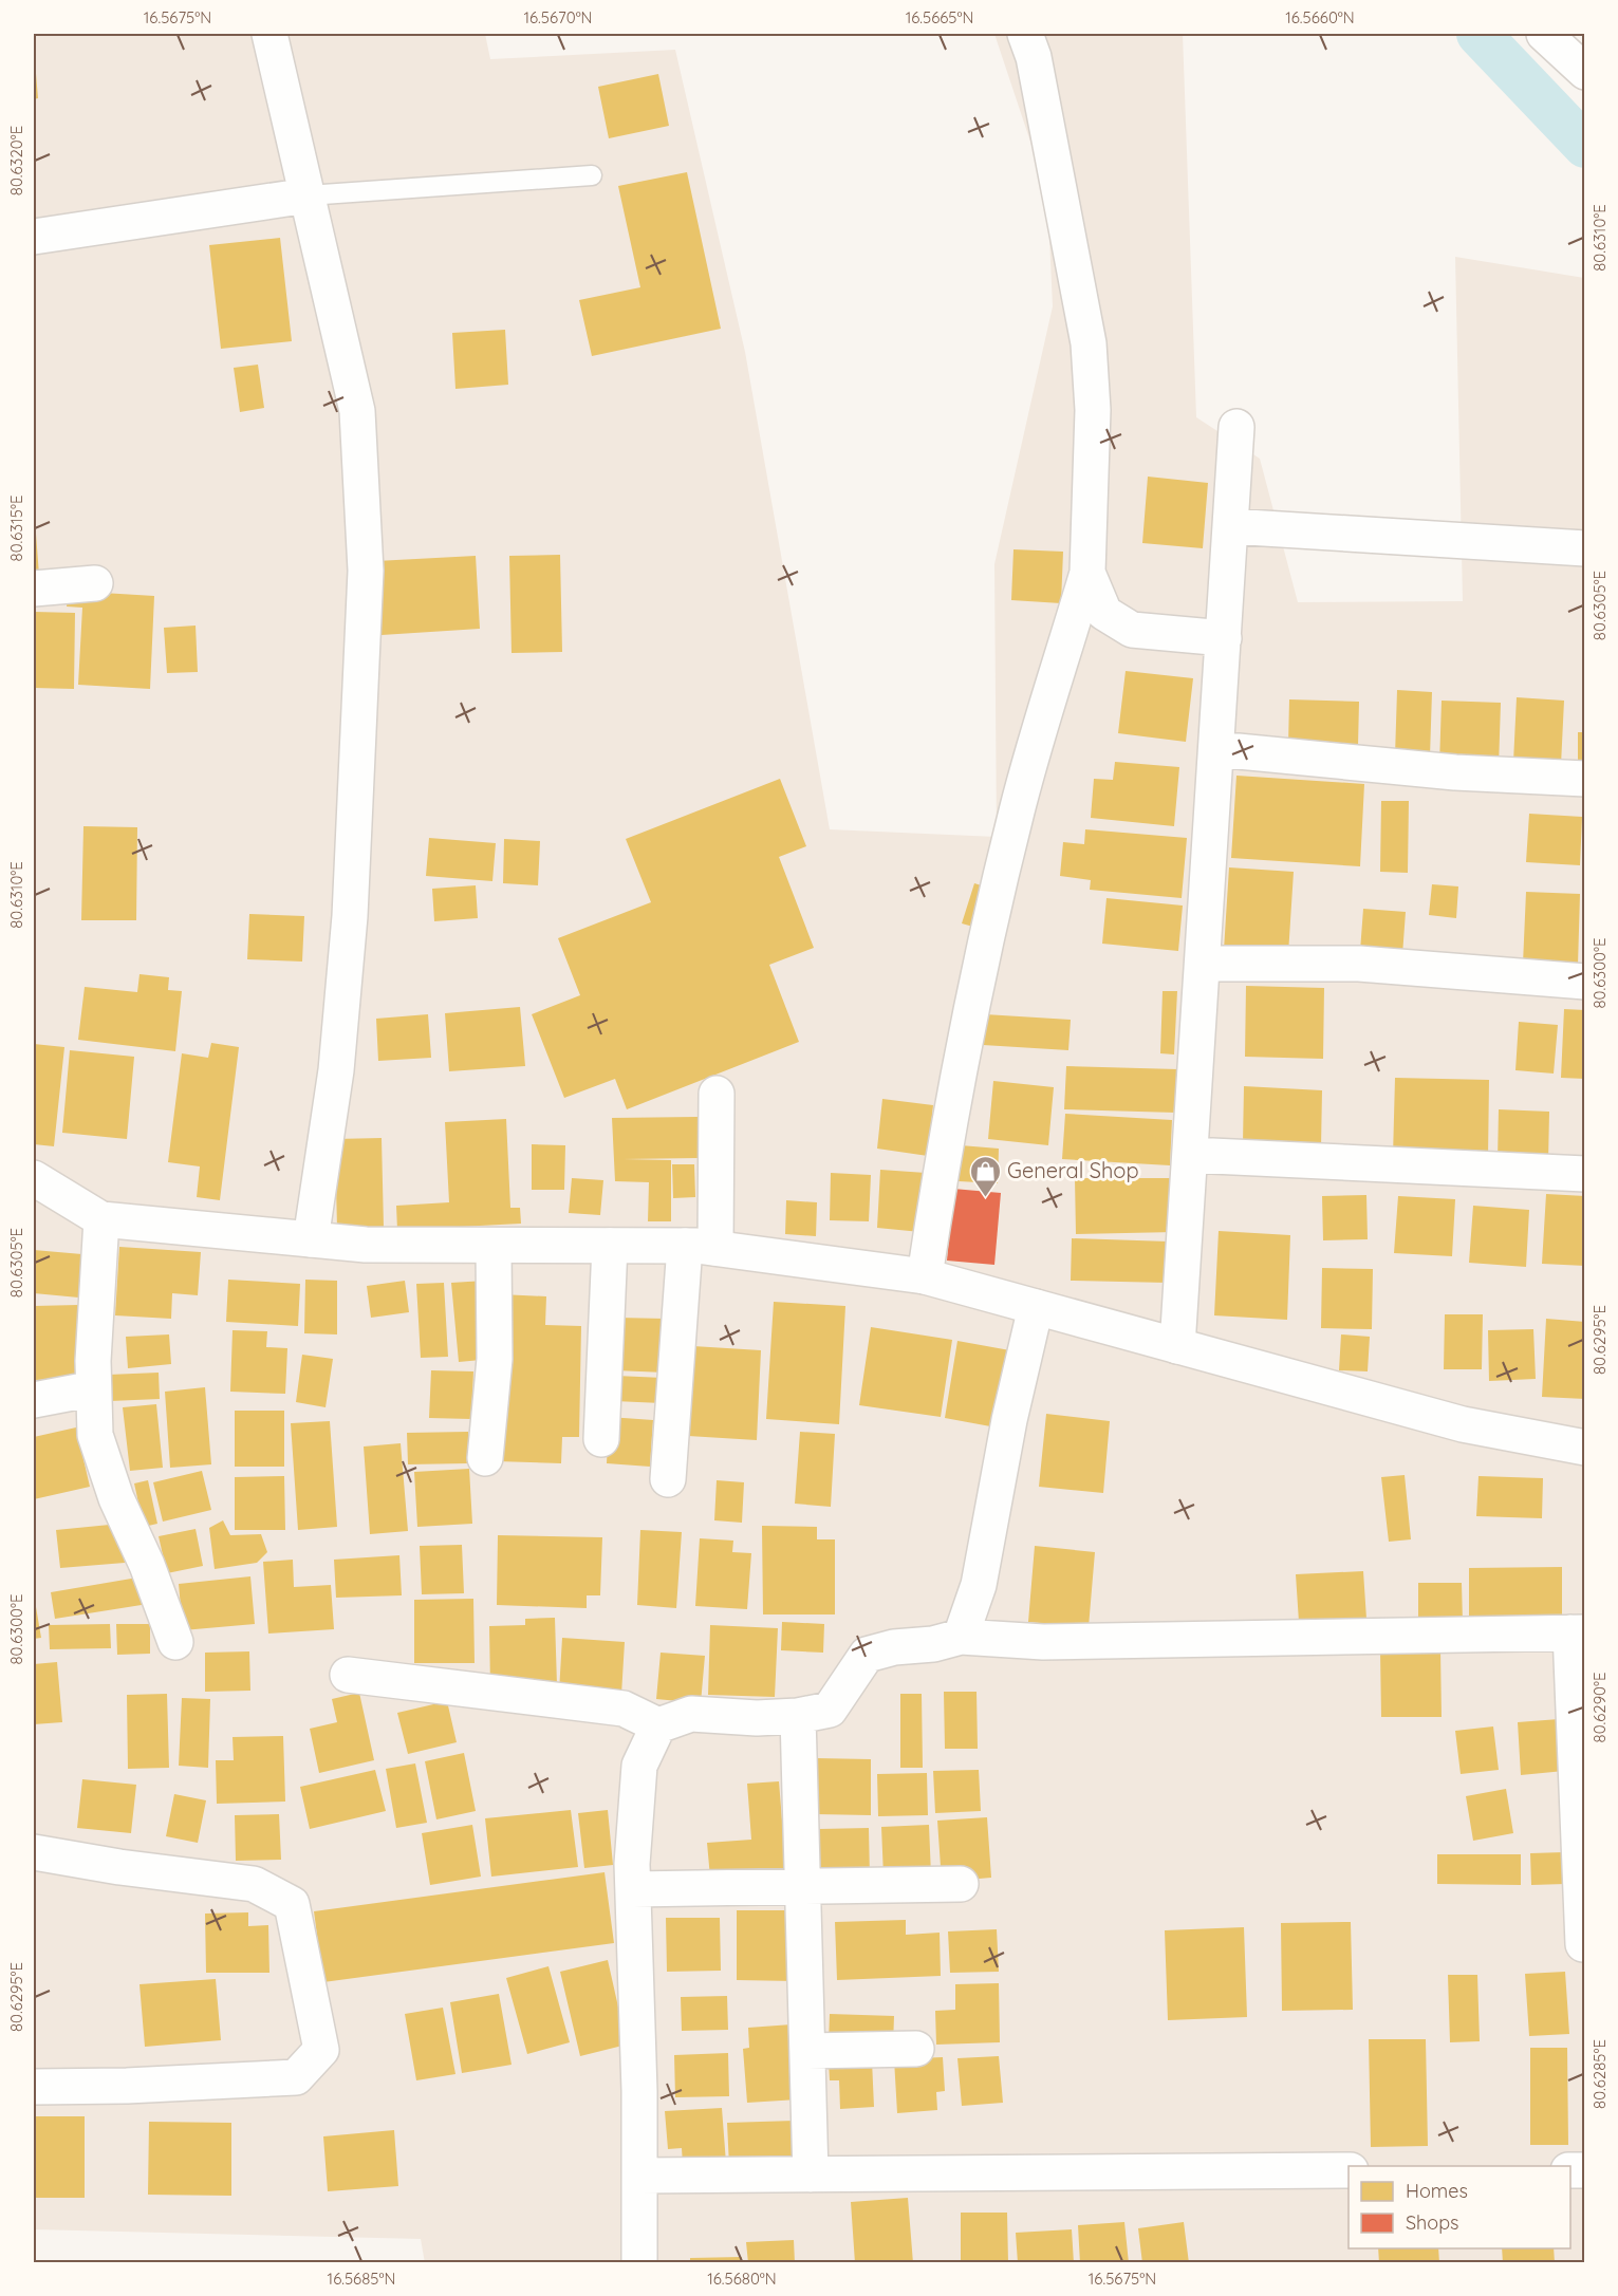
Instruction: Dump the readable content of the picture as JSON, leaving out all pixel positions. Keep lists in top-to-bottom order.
{
  "places": {
    "shop": ["General Shop"]
  },
  "legend": ["Homes", "Shops"],
  "coordinates": [
    "16.5675°N",
    "16.5670°N",
    "16.5665°N",
    "16.5660°N",
    "80.6320°E",
    "80.6310°E",
    "80.6315°E",
    "80.6305°E",
    "80.6300°E",
    "80.6295°E",
    "80.6290°E",
    "80.6285°E",
    "16.5685°N",
    "16.5680°N"
  ]
}
